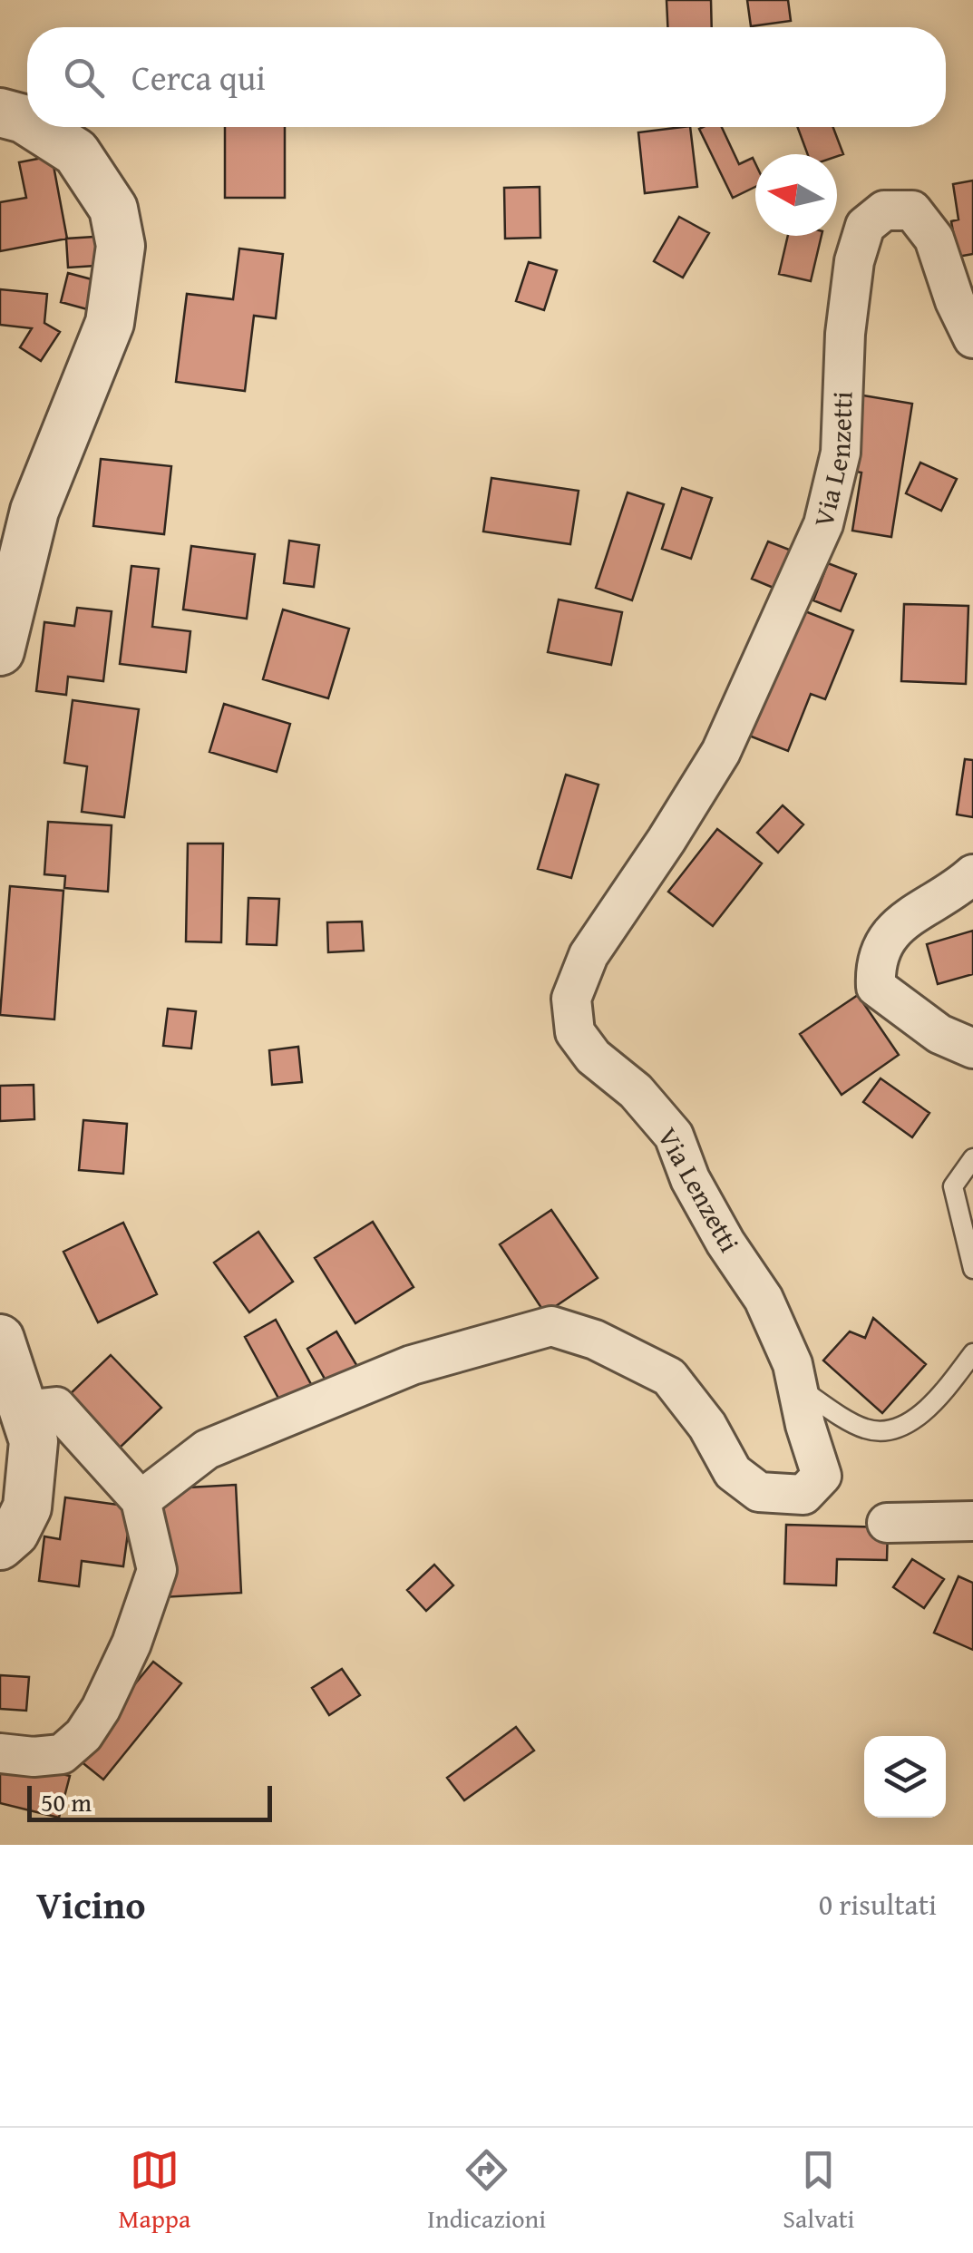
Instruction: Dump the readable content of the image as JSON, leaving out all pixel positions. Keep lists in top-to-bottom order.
{
  "streets": {
    "street": ["Via Lenzetti"]
  },
  "scale_bar": "50 m",
  "north": "left",
  "page": {
    "search": "Cerca qui",
    "scale": "50 m",
    "heading": ["Vicino", "0 risultati"],
    "nav": ["Mappa", "Indicazioni", "Salvati"]
  }
}
